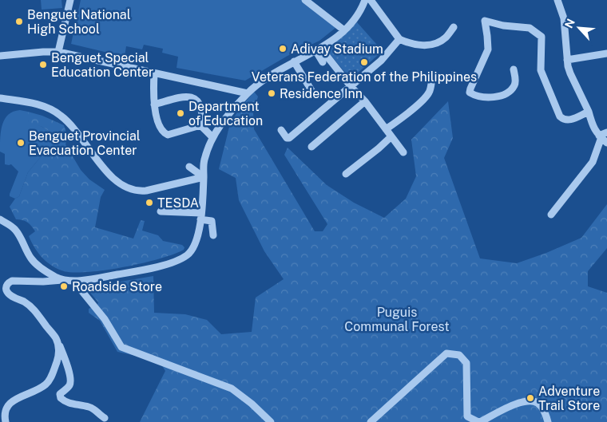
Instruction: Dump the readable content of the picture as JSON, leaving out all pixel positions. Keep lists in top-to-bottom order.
{
  "parks": ["Puguis Communal Forest"],
  "places": [
    "Benguet National High School",
    "Adivay Stadium",
    "Veterans Federation of the Philippines",
    "Benguet Special Education Center",
    "Residence Inn",
    "Department of Education",
    "Benguet Provincial Evacuation Center",
    "TESDA",
    "Roadside Store",
    "Adventure Trail Store"
  ],
  "north": "top left"
}
